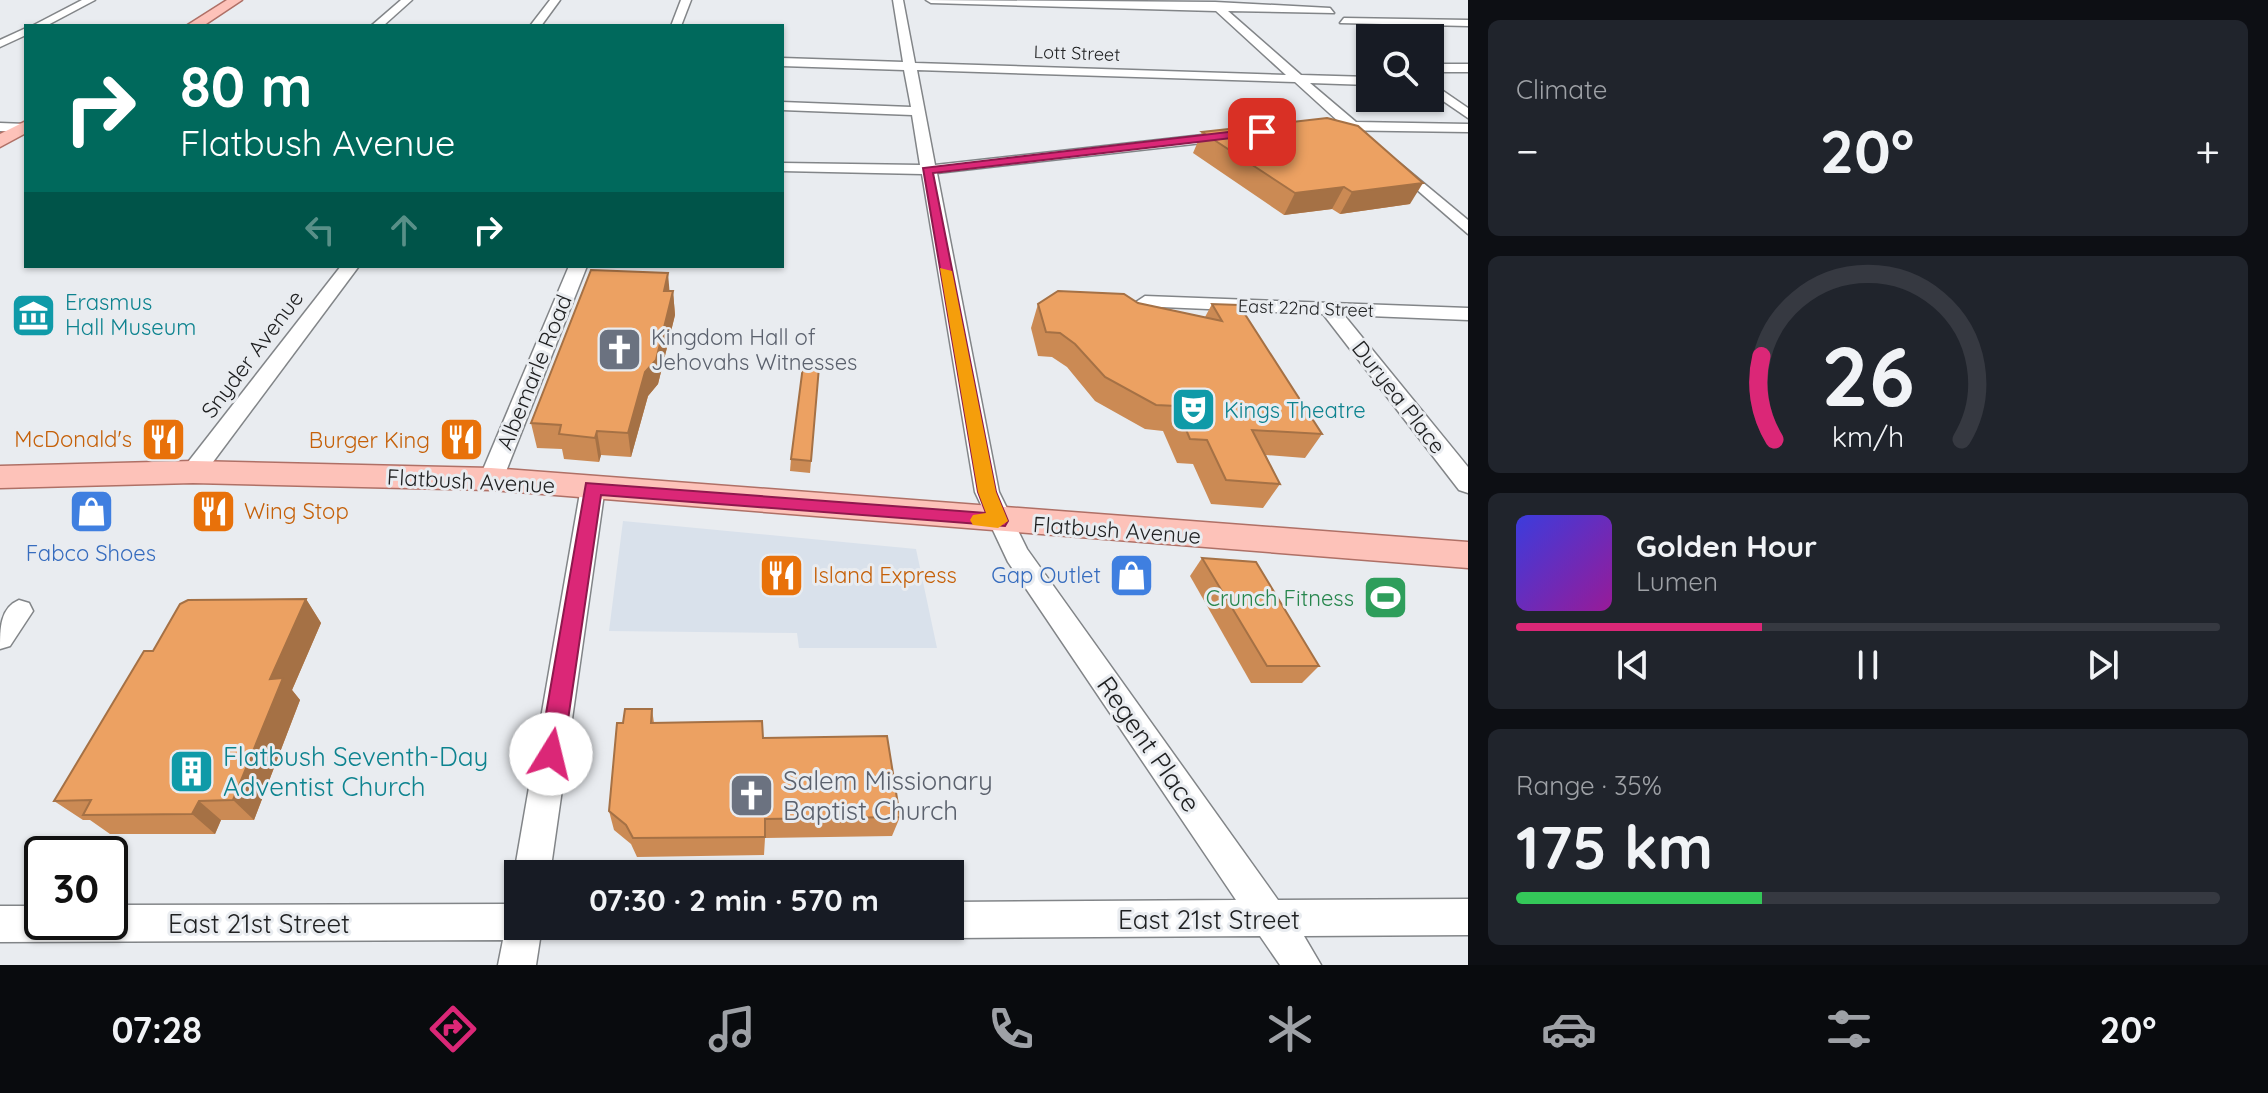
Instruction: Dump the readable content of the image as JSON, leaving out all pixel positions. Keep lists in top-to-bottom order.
{
  "streets": {
    "main road": ["Flatbush Avenue"],
    "street": [
      "Lott Street",
      "East 22nd Street",
      "Snyder Avenue",
      "Albemarle Road",
      "Duryea Place",
      "Regent Place",
      "East 21st Street"
    ]
  },
  "crossings": [
    ["Lott Street", "Regent Place"],
    ["East 22nd Street", "Duryea Place"],
    ["Snyder Avenue", "Flatbush Avenue"],
    ["Albemarle Road", "Flatbush Avenue"],
    ["Flatbush Avenue", "Regent Place"],
    ["Regent Place", "East 21st Street"]
  ],
  "places": {
    "museum": ["Erasmus Hall Museum"],
    "church": ["Kingdom Hall of Jehovahs Witnesses", "Salem Missionary Baptist Church"],
    "theatre": ["Kings Theatre"],
    "restaurant": [
      "McDonald's",
      "Burger King",
      "Wing Stop",
      "Island Express"
    ],
    "shop": ["Fabco Shoes", "Gap Outlet"],
    "sports": ["Crunch Fitness"],
    "building": ["Flatbush Seventh-Day Adventist Church"]
  },
  "page": {
    "tile": [
      "Climate",
      ["Range · 35%", "175 km"]
    ],
    "turn": ["80 m", "Flatbush Avenue"],
    "heat": ["−", "20°", "+"],
    "song": ["Golden Hour", "Lumen"],
    "limit": "30",
    "trip": "07:30 · 2 min · 570 m",
    "tabs": ["07:28", "20°"],
    "gauge": ["26", "km/h"]
  }
}
